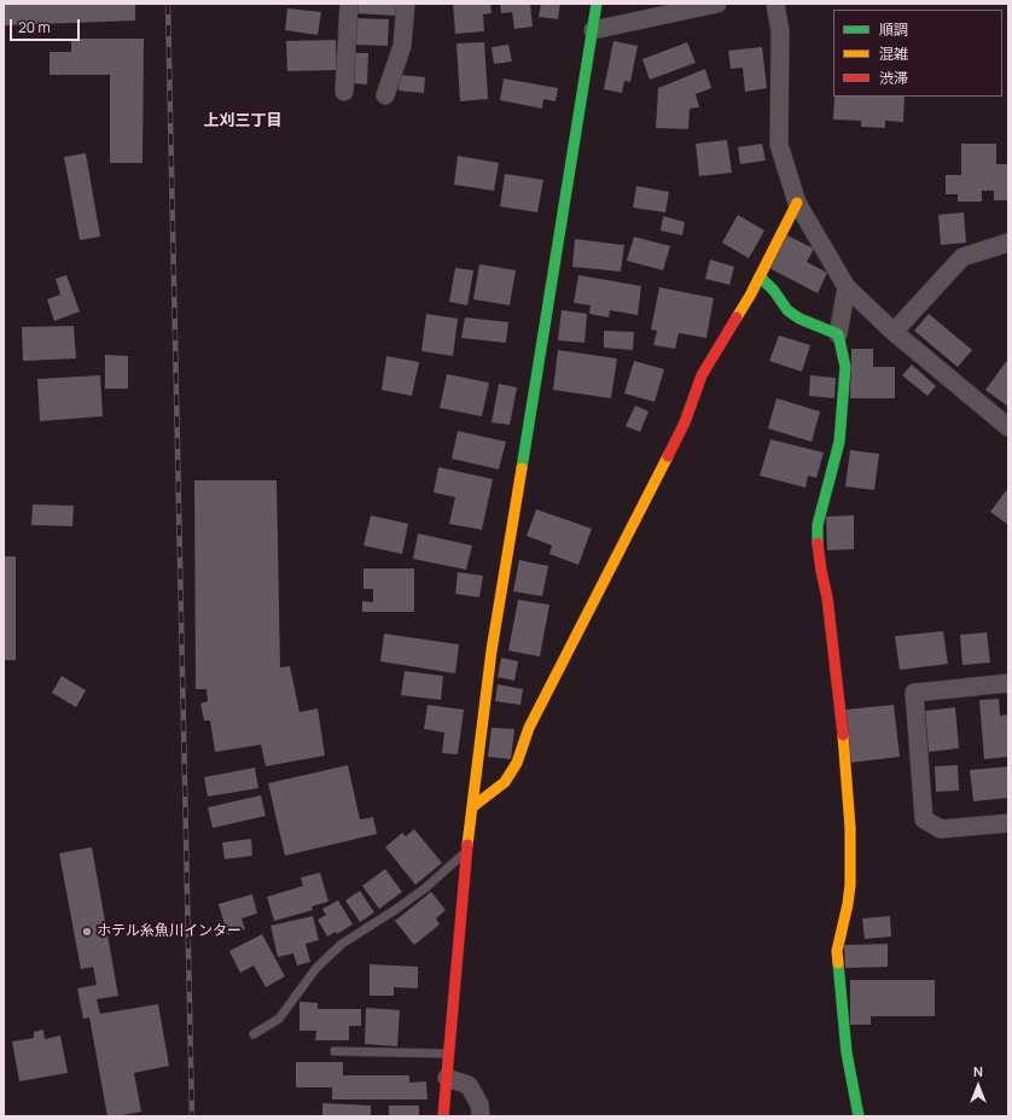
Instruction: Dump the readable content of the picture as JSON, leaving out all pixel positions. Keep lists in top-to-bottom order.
{
  "districts": ["上刈三丁目"],
  "places": ["ホテル糸魚川インター"],
  "legend": ["順調", "混雑", "渋滞"],
  "scale_bar": "20 m",
  "north": "top"
}
